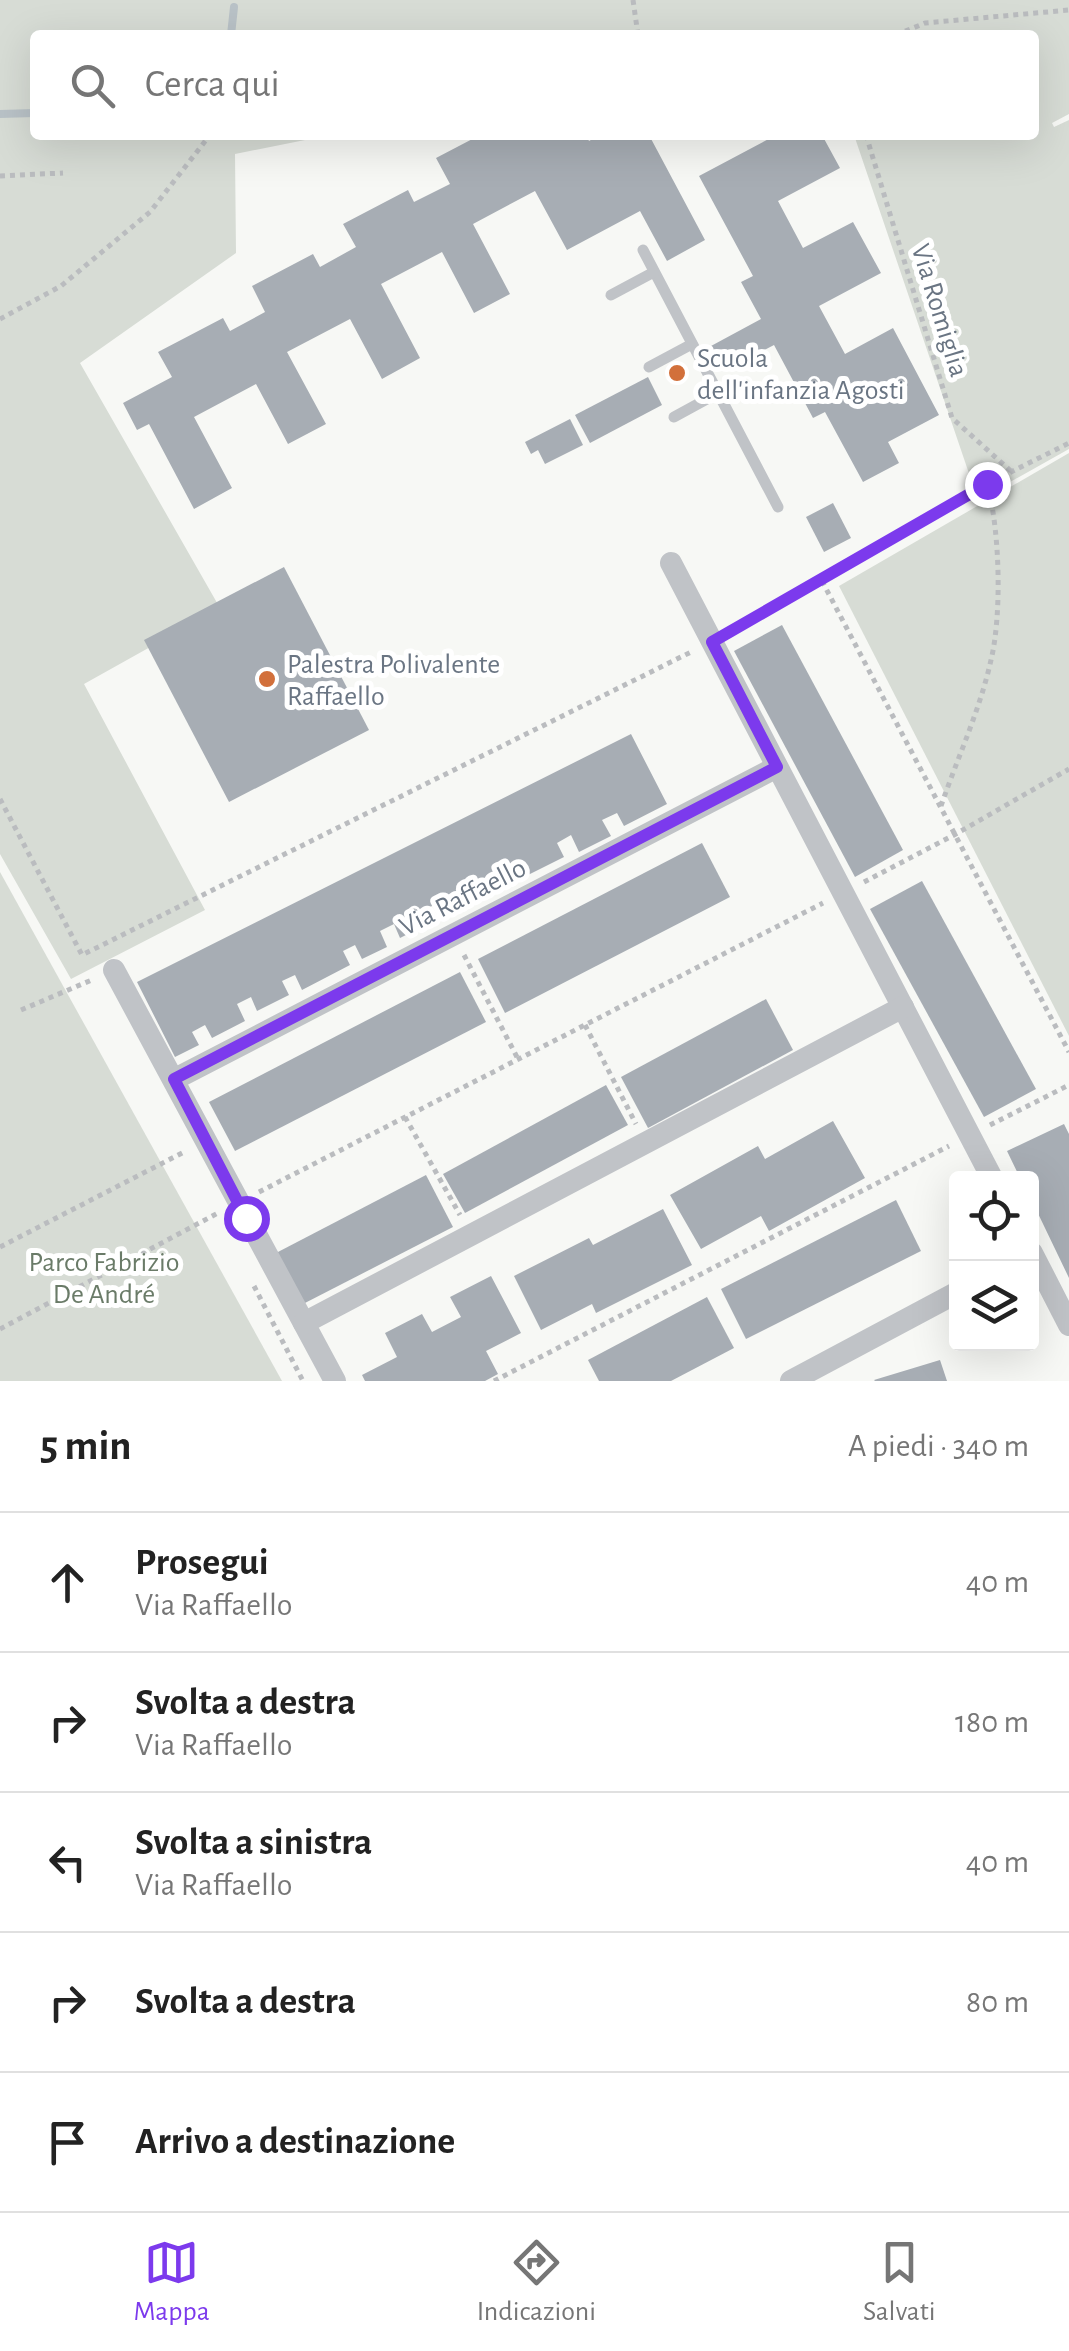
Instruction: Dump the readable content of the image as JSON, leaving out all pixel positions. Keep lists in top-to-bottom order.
{
  "streets": {
    "street": ["Via Raffaello"],
    "path": ["Via Romiglia"]
  },
  "parks": ["Parco Fabrizio De André"],
  "places": ["Scuola dell'infanzia Agosti", "Palestra Polivalente Raffaello"],
  "page": {
    "search": "Cerca qui",
    "heading": ["5 min", "A piedi · 340 m"],
    "list": [
      ["Prosegui", "Via Raffaello", "40 m"],
      ["Svolta a destra", "Via Raffaello", "180 m"],
      ["Svolta a sinistra", "Via Raffaello", "40 m"],
      ["Svolta a destra", "80 m"],
      "Arrivo a destinazione"
    ],
    "nav": ["Mappa", "Indicazioni", "Salvati"]
  }
}
